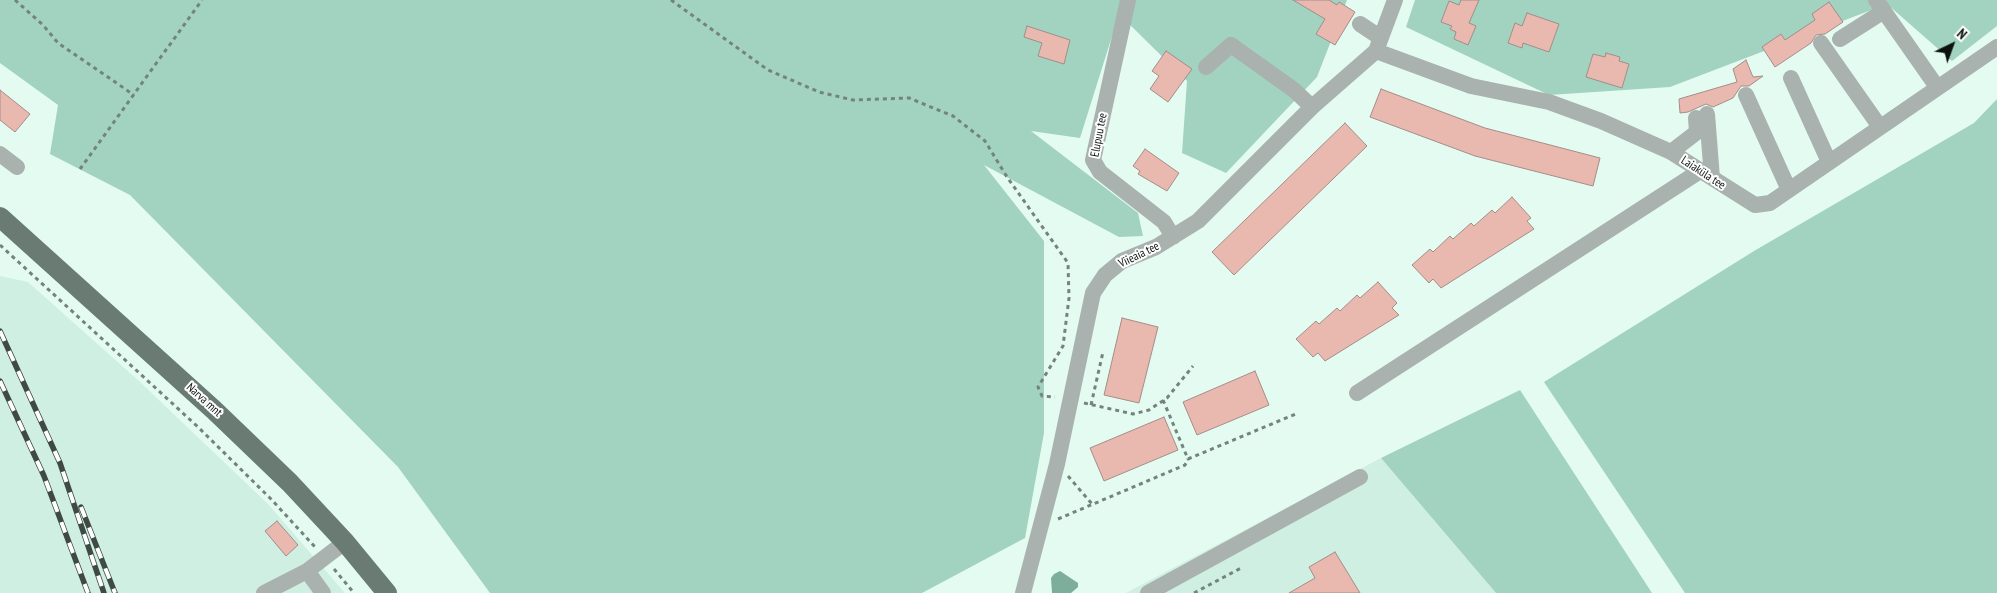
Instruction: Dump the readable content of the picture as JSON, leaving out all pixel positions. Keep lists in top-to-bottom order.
{
  "streets": {
    "main road": ["Narva mnt"],
    "street": ["Elupuu tee", "Laiaküla tee", "Viieaia tee"]
  },
  "crossings": [
    ["Elupuu tee", "Viieaia tee"],
    ["Laiaküla tee", "Viieaia tee"]
  ],
  "north": "top right"
}
